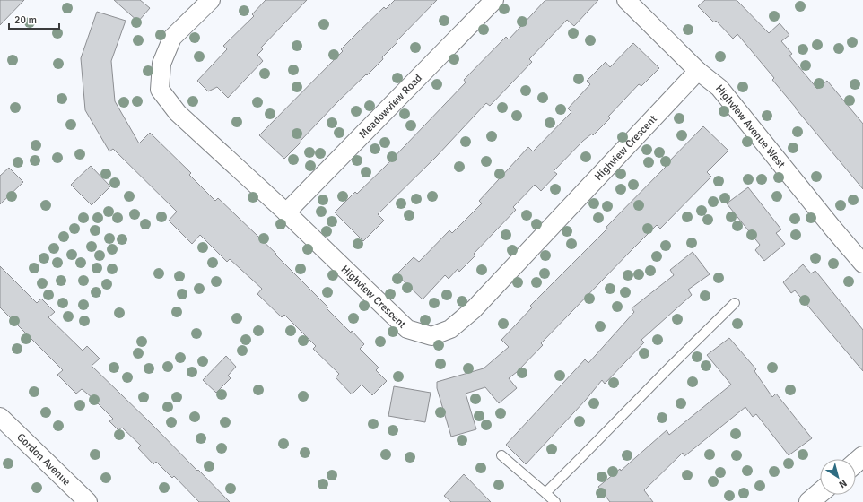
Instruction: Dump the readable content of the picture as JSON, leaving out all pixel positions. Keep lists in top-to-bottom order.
{
  "streets": {
    "street": [
      "Meadowview Road",
      "Highview Avenue West",
      "Highview Crescent",
      "Gordon Avenue"
    ]
  },
  "crossings": [
    ["Meadowview Road", "Highview Crescent"],
    ["Highview Avenue West", "Highview Crescent"]
  ],
  "scale_bar": "20 m",
  "north": "bottom right"
}
